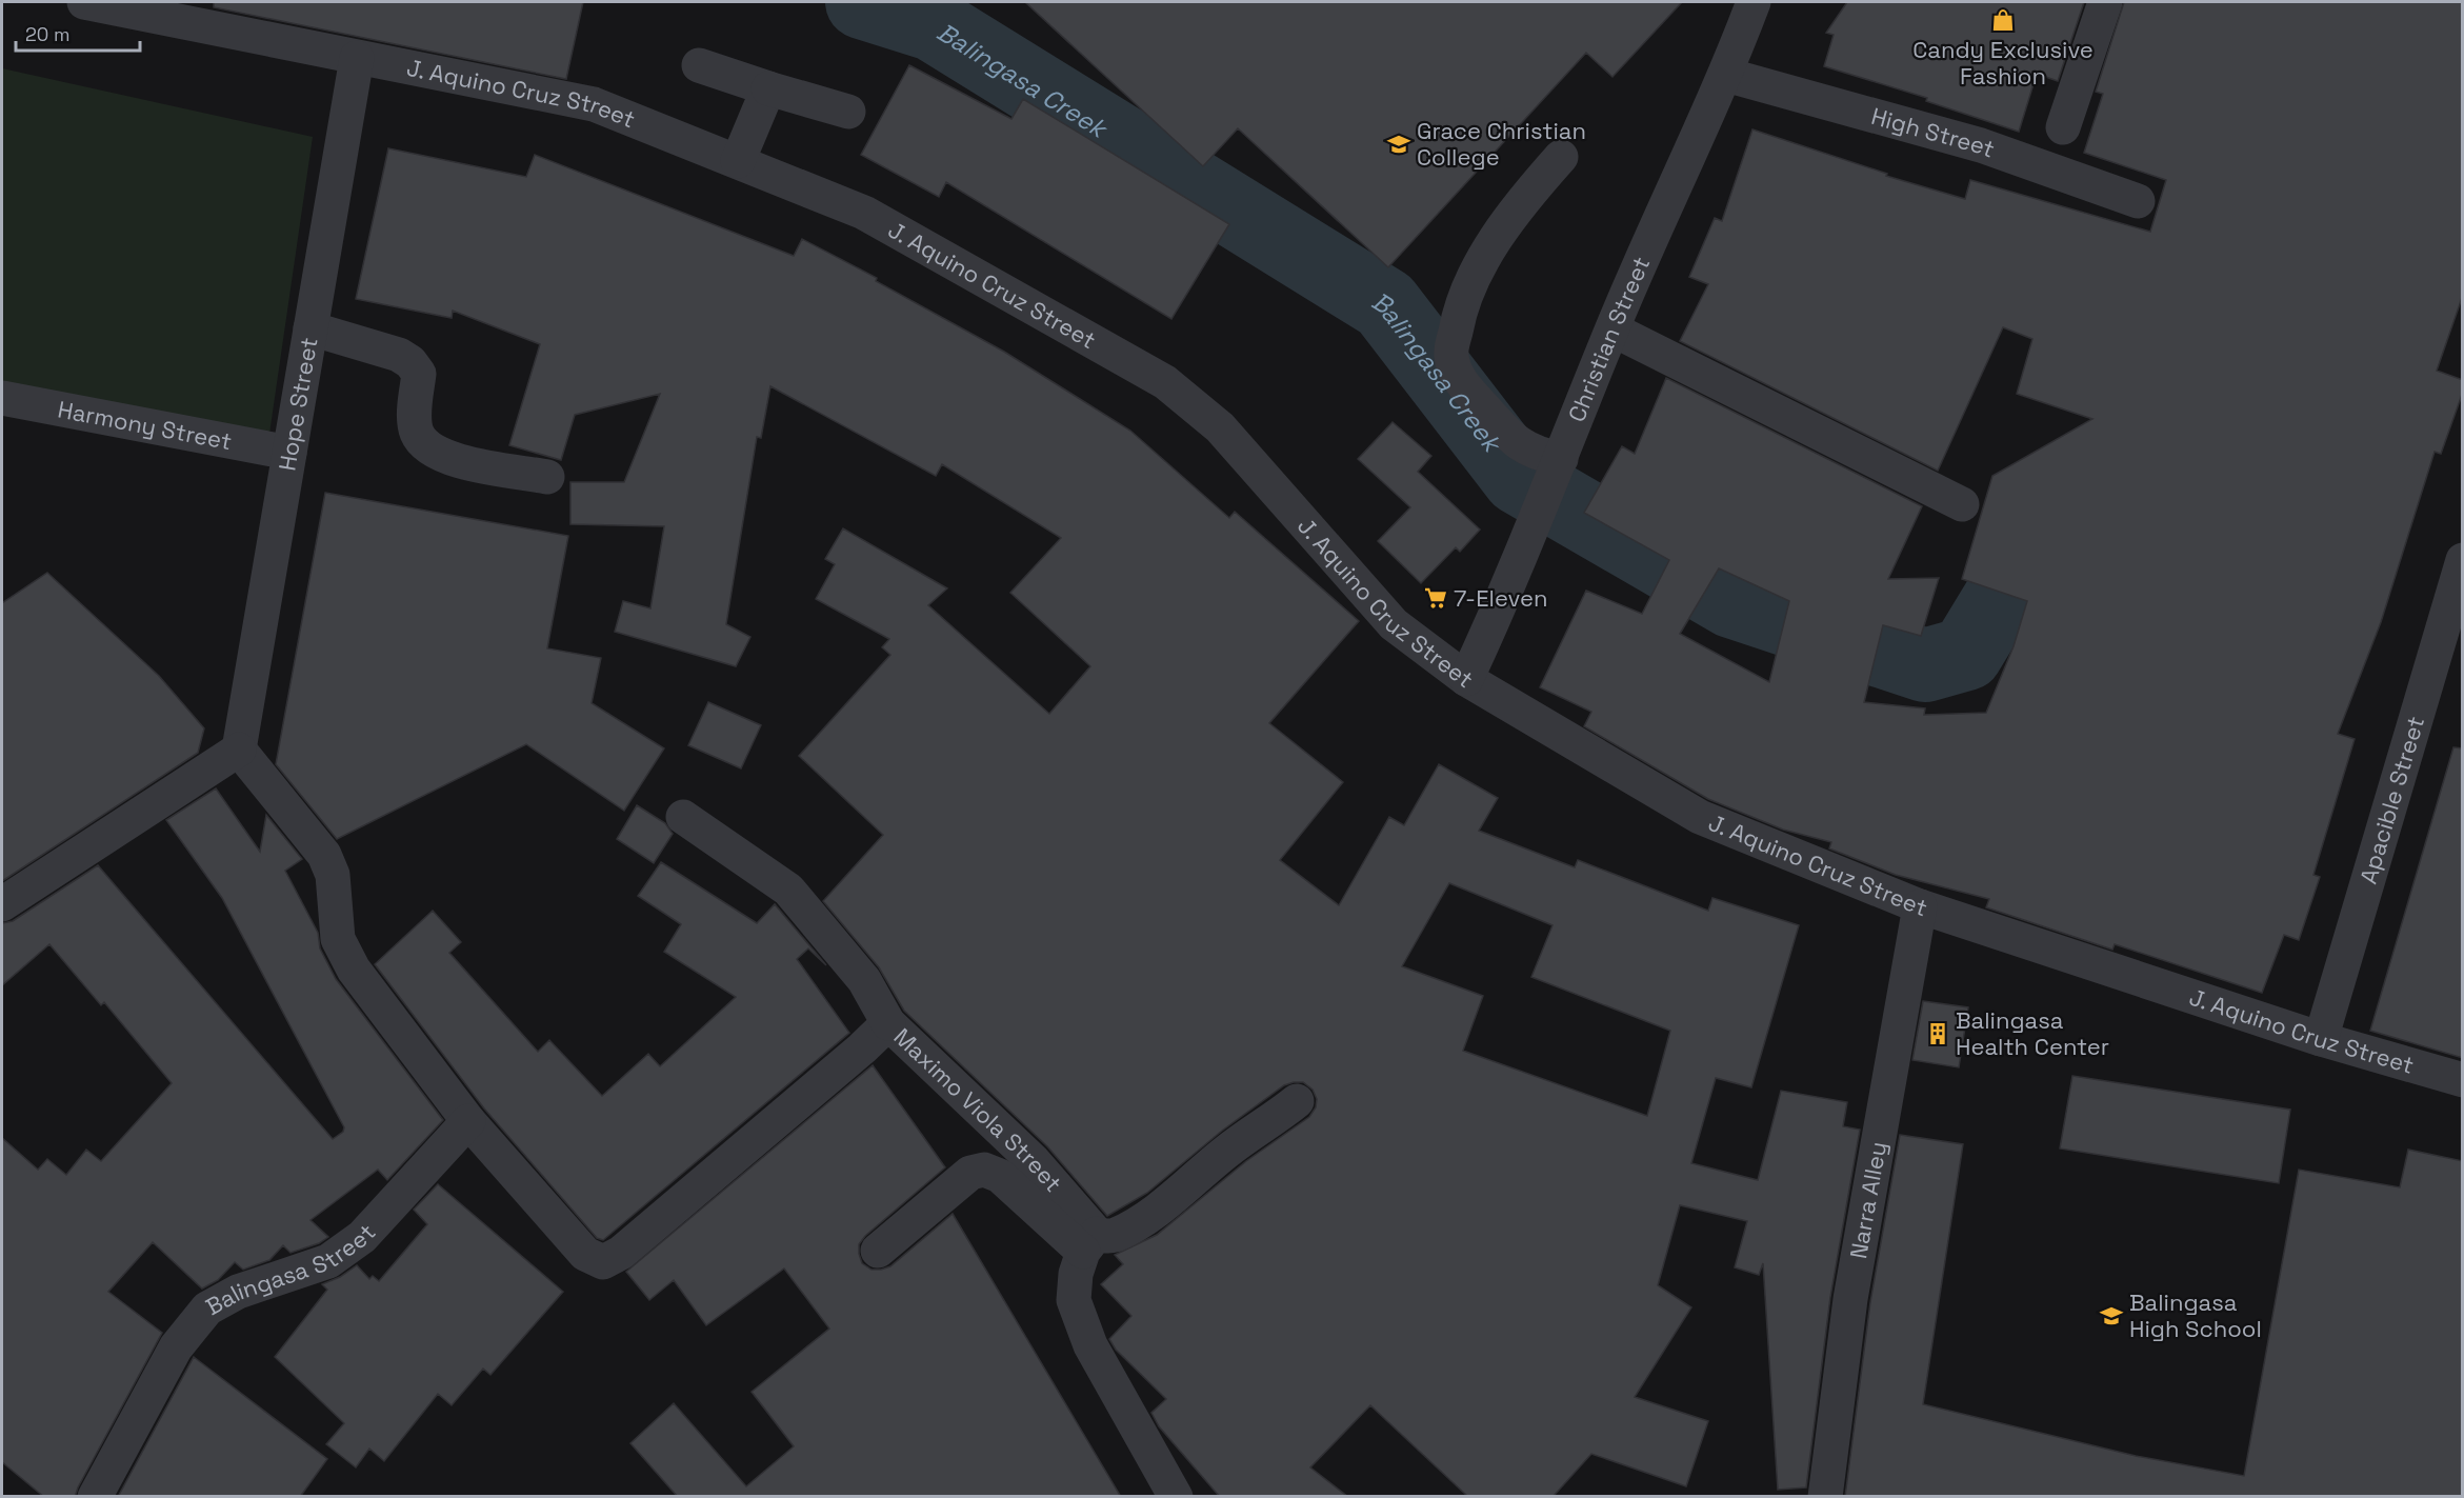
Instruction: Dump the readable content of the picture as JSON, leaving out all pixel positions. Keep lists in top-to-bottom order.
{
  "streets": {
    "street": [
      "J. Aquino Cruz Street",
      "High Street",
      "Christian Street",
      "Hope Street",
      "Harmony Street",
      "Apacible Street",
      "Maximo Viola Street",
      "Narra Alley",
      "Balingasa Street"
    ]
  },
  "crossings": [
    ["J. Aquino Cruz Street", "Christian Street"],
    ["J. Aquino Cruz Street", "Hope Street"],
    ["J. Aquino Cruz Street", "Apacible Street"],
    ["J. Aquino Cruz Street", "Narra Alley"],
    ["High Street", "Christian Street"],
    ["Hope Street", "Harmony Street"],
    ["Maximo Viola Street", "Balingasa Street"]
  ],
  "water": ["Balingasa Creek"],
  "places": {
    "shop": ["Candy Exclusive Fashion"],
    "school or university": ["Grace Christian College", "Balingasa High School"],
    "supermarket": ["7-Eleven"],
    "building": ["Balingasa Health Center"]
  },
  "scale_bar": "20 m"
}
